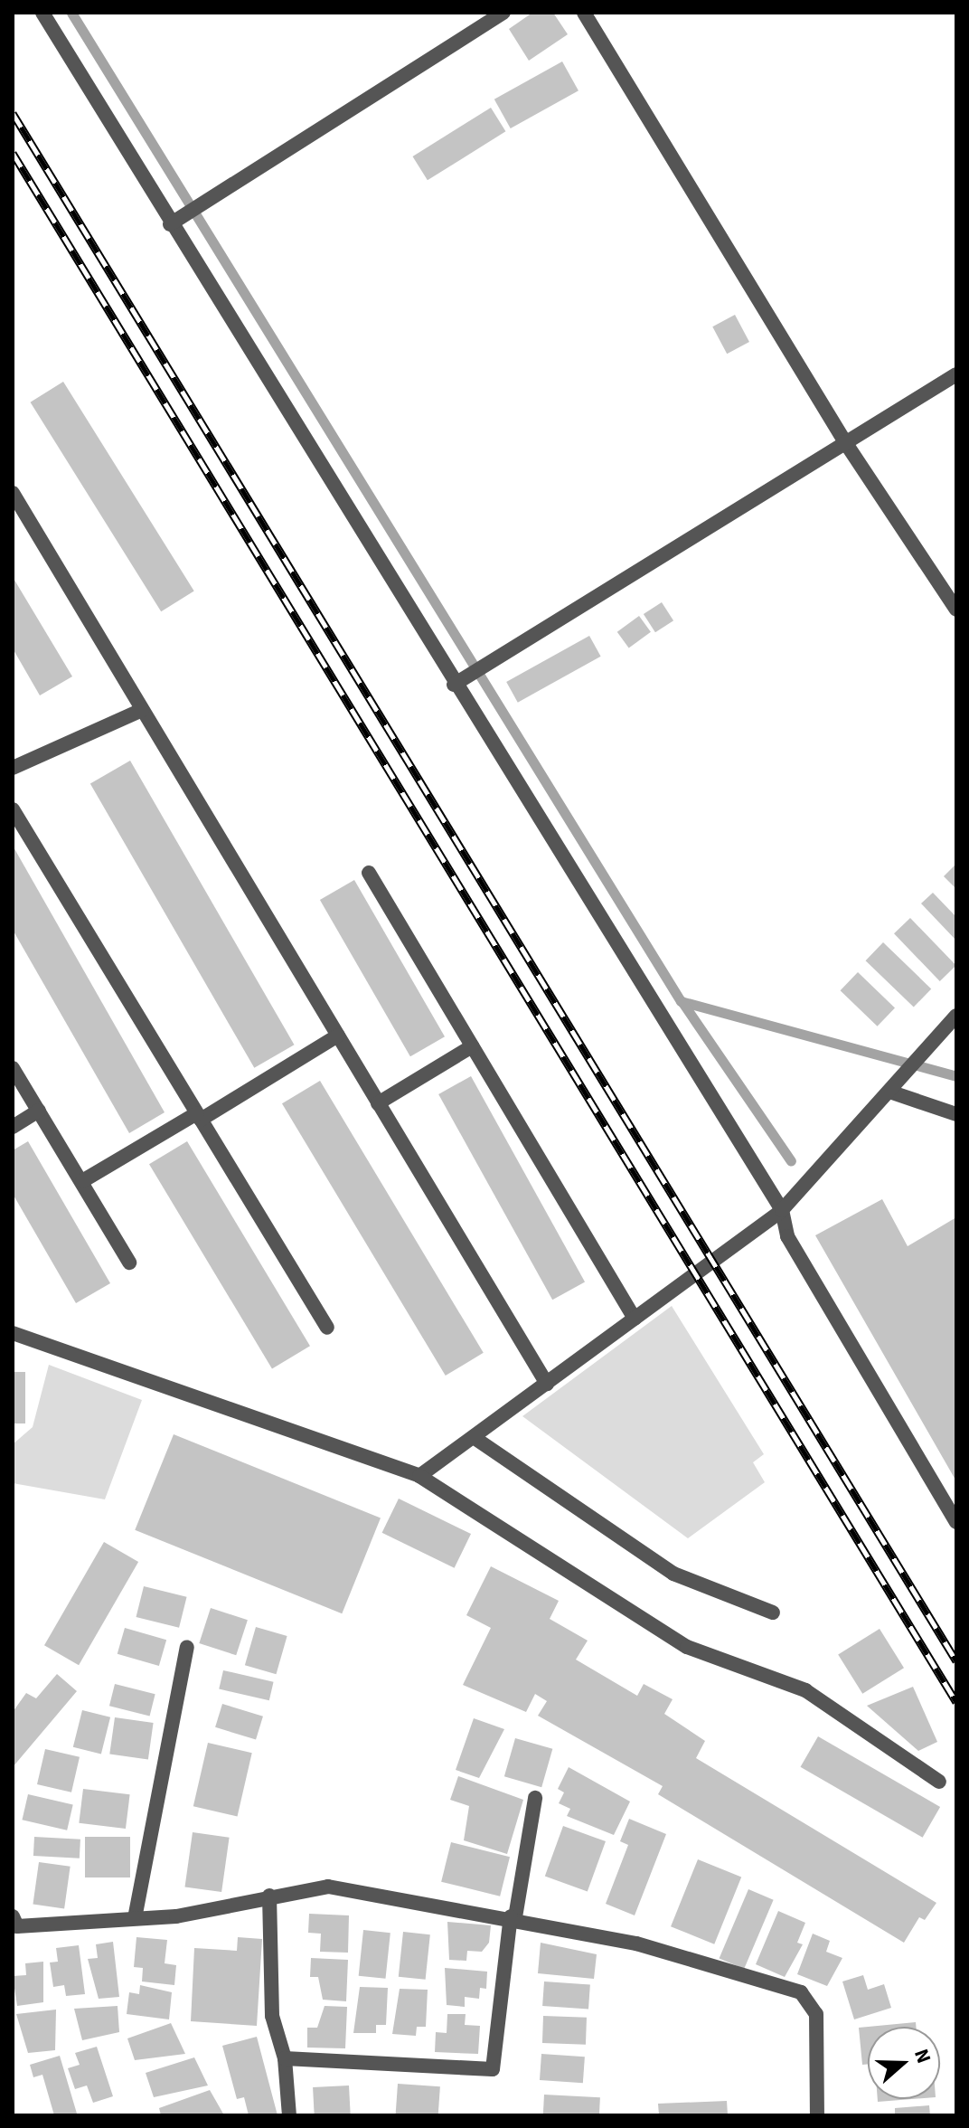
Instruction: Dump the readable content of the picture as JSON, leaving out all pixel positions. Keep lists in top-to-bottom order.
{
  "north": "right"
}
